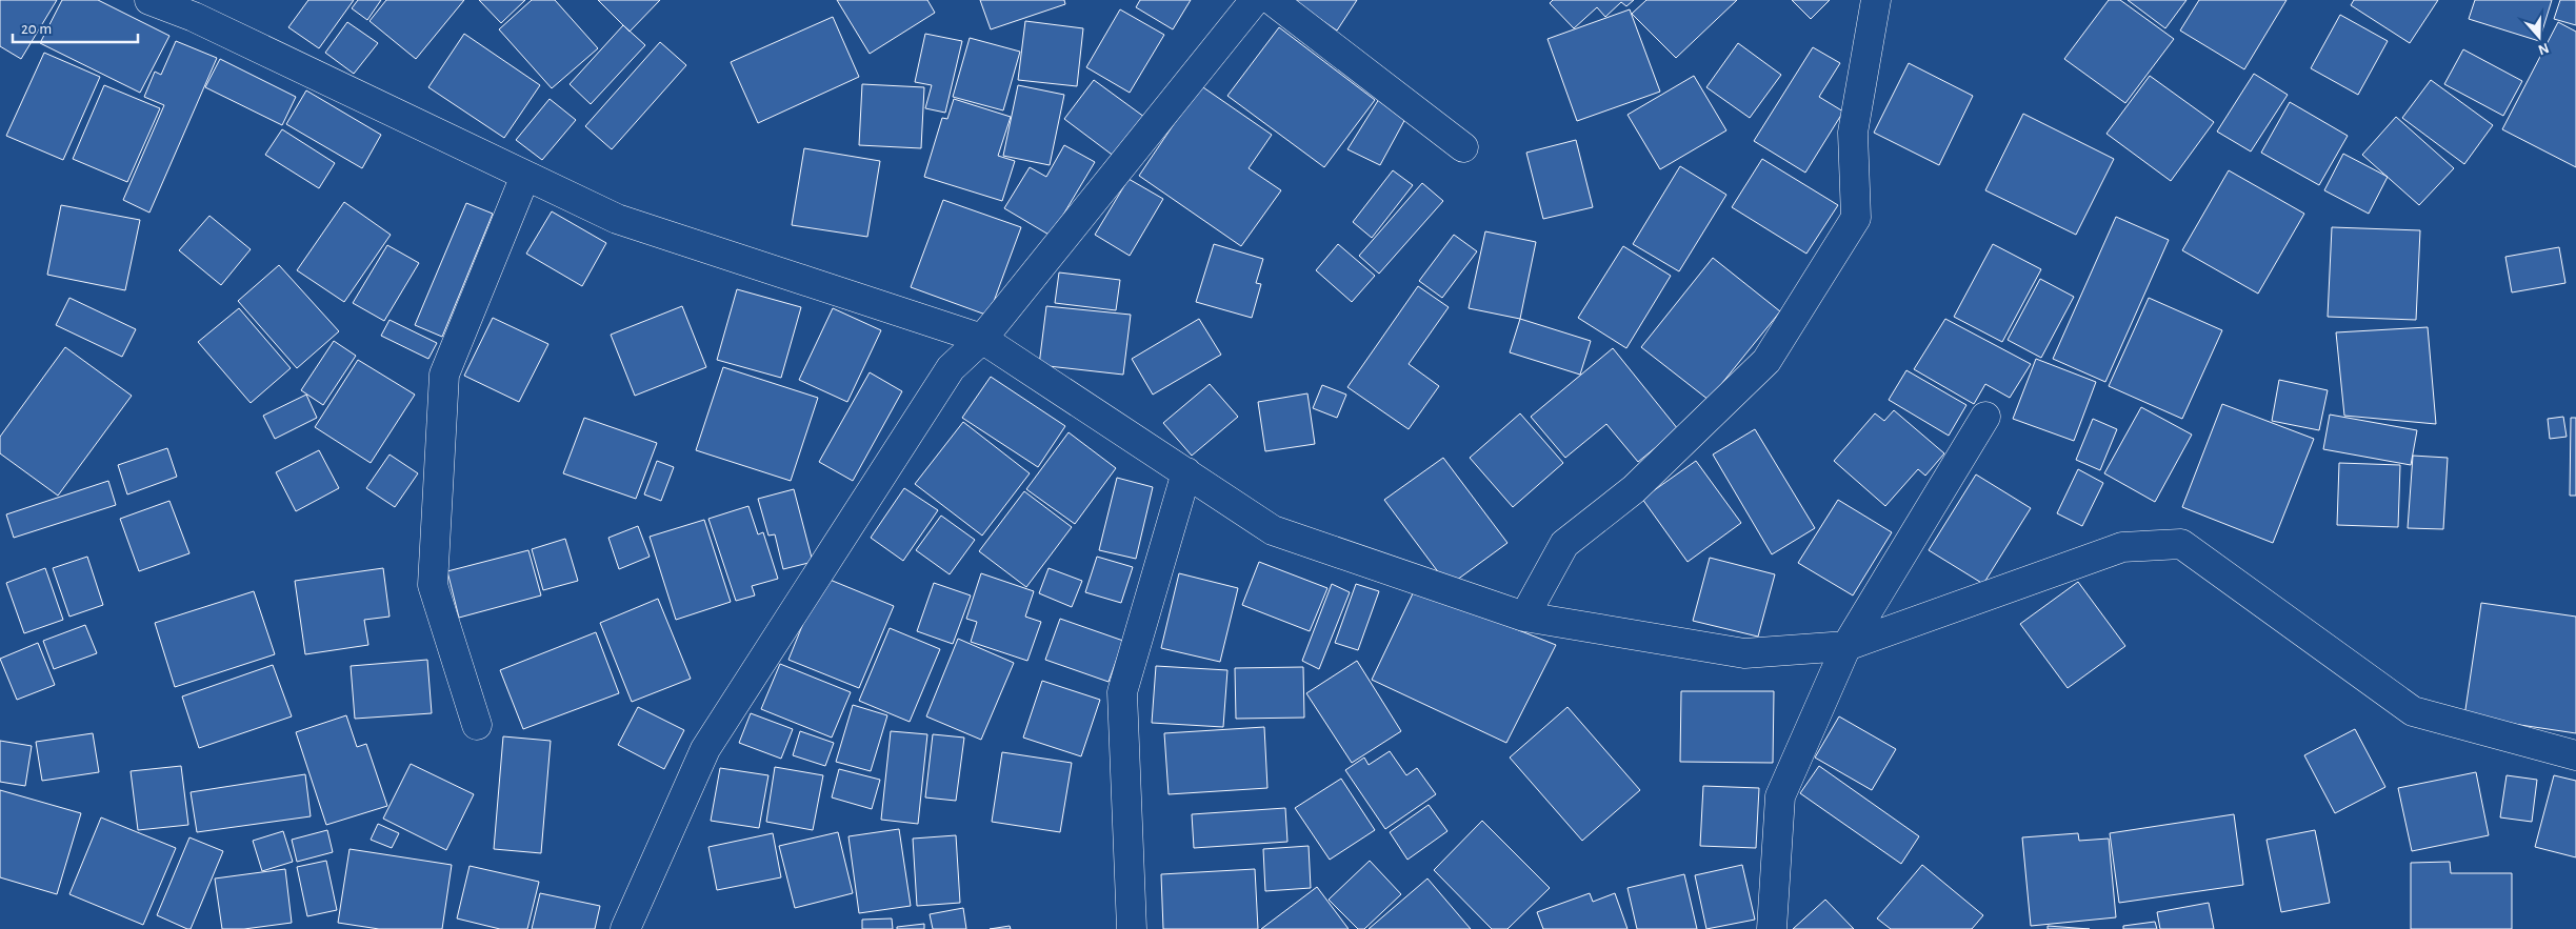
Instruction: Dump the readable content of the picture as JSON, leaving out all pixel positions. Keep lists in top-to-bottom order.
{
  "scale_bar": "20 m",
  "north": "bottom"
}
